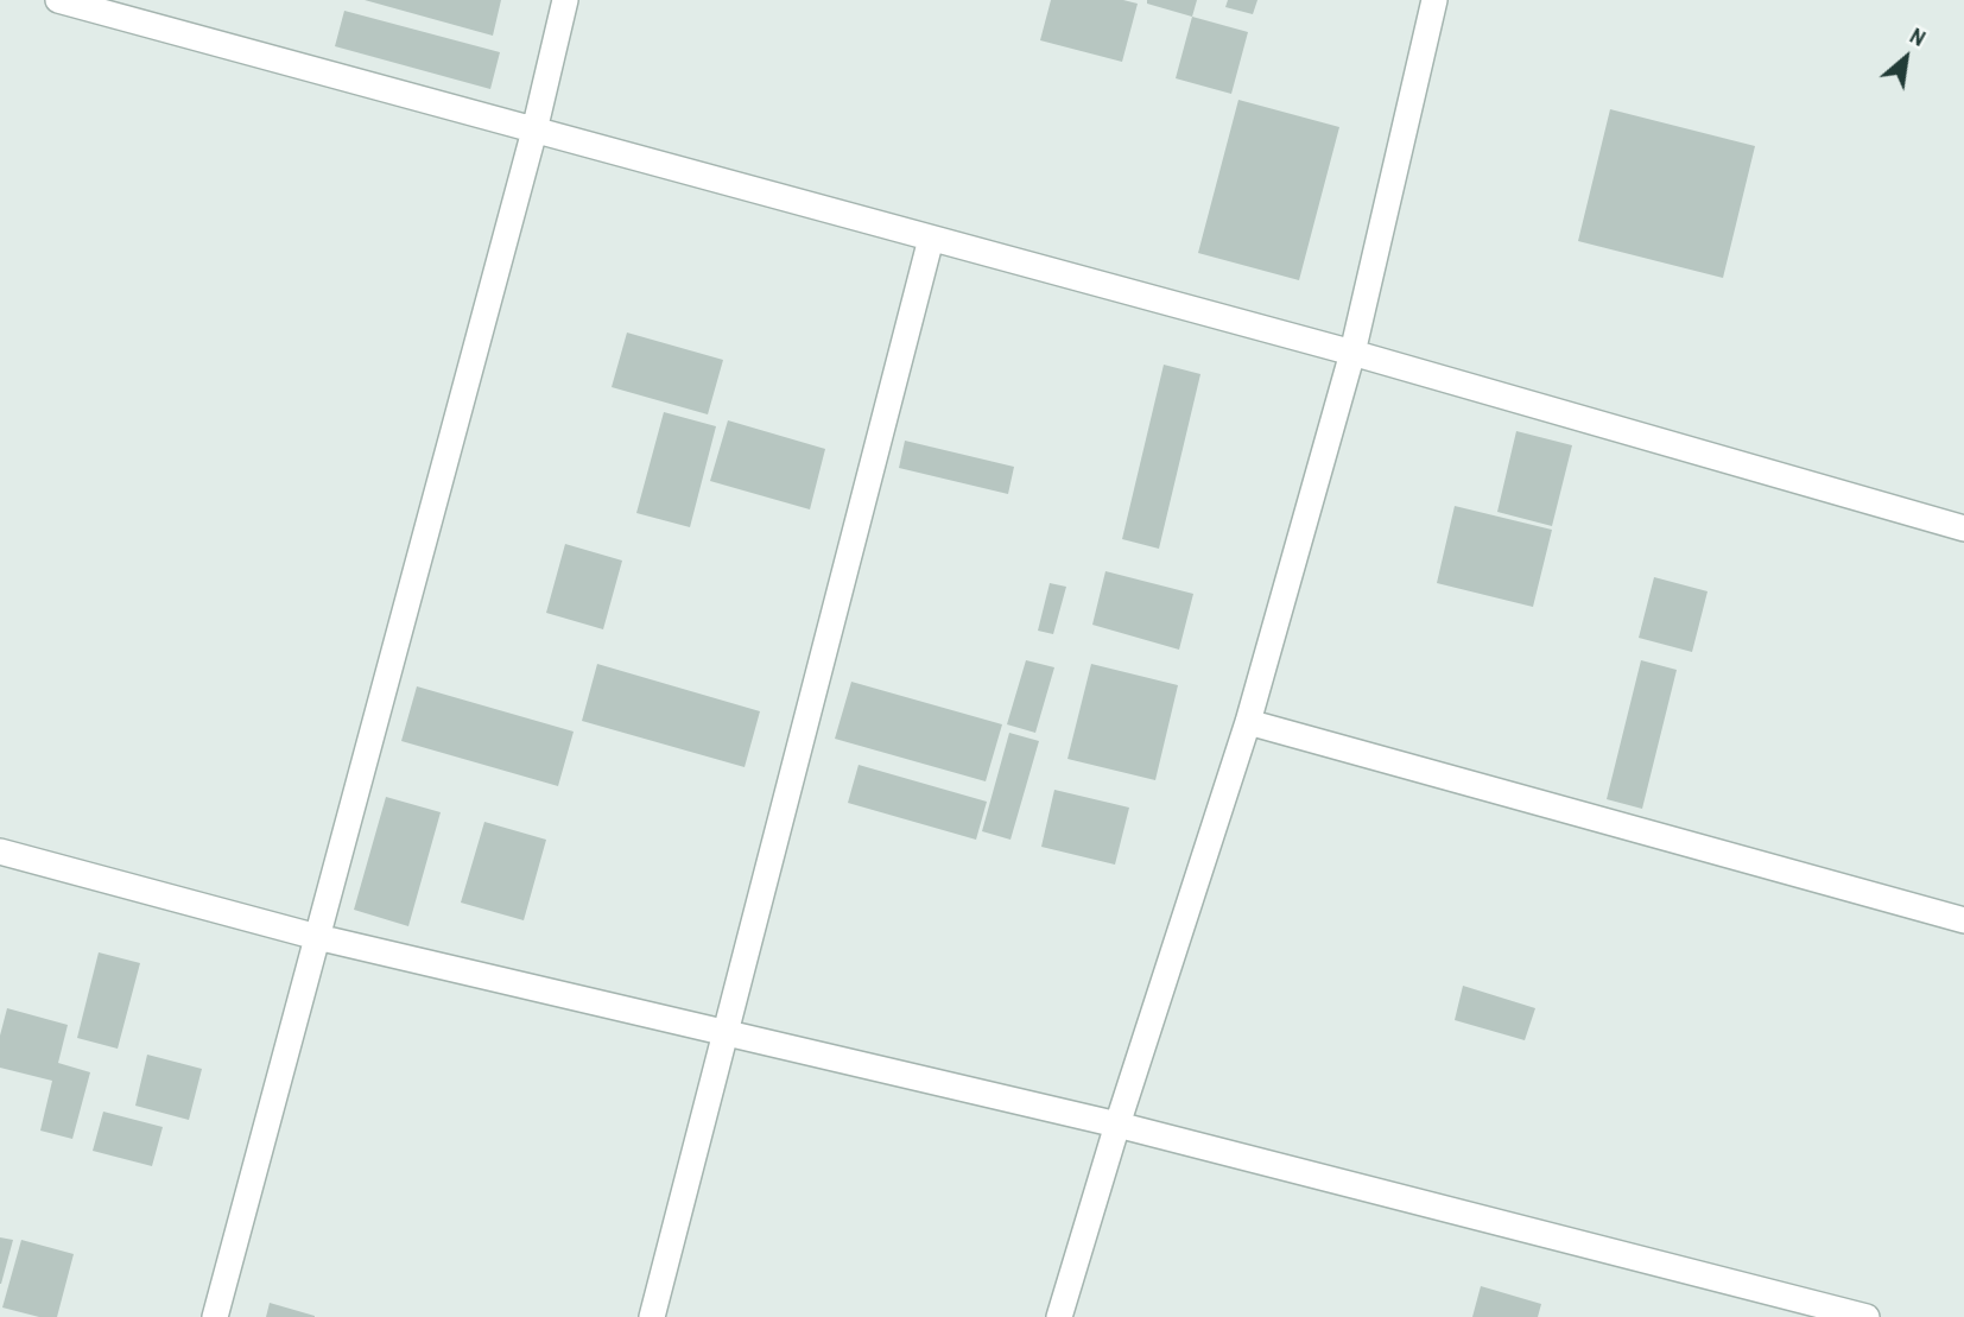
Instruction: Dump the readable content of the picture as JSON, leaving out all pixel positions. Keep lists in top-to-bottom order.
{
  "north": "top right"
}
